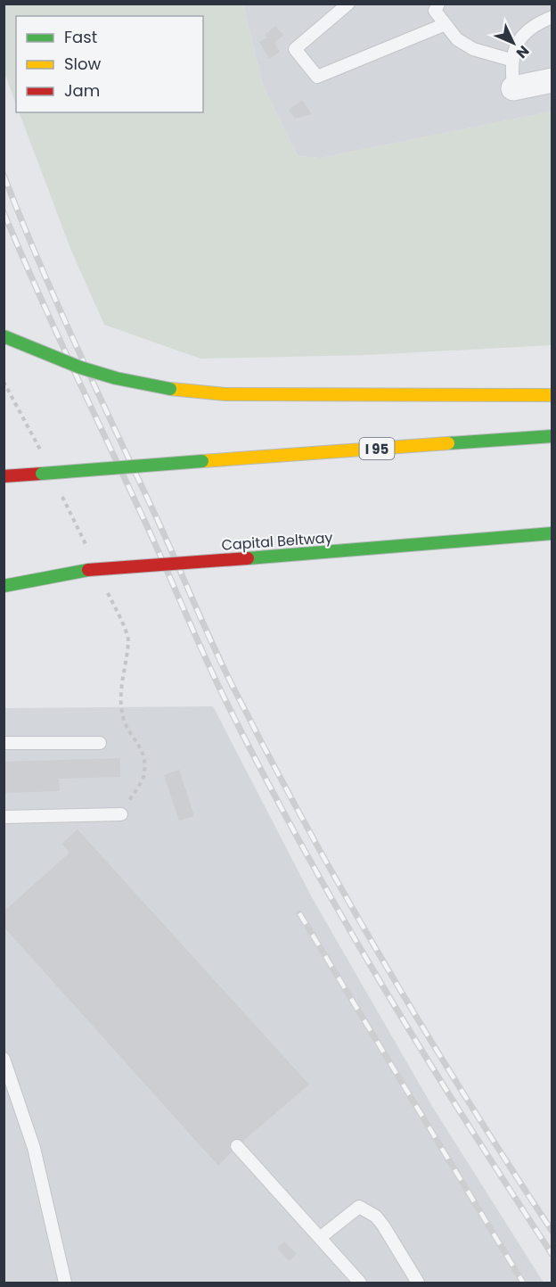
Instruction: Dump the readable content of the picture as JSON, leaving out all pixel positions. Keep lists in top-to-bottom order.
{
  "streets": {
    "highway": ["I 95", "Capital Beltway"]
  },
  "legend": ["Fast", "Slow", "Jam"],
  "north": "bottom right"
}
